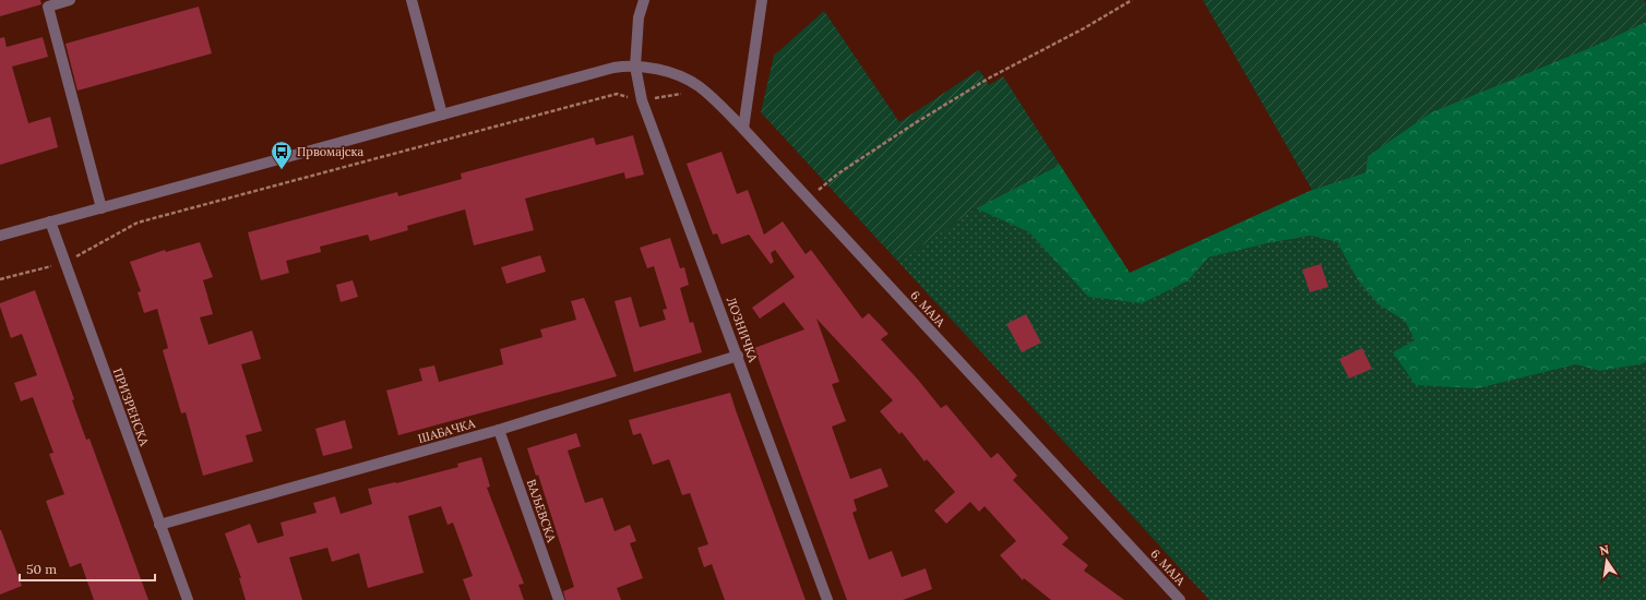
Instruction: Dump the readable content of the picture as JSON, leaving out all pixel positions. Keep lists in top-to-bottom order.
{
  "streets": {
    "street": [
      "6. МАЈА",
      "ЛОЗНИЧКА",
      "ПРИЗРЕНСКА",
      "ШАБАЧКА",
      "ВАЉЕВСКА"
    ]
  },
  "crossings": [
    ["6. МАЈА", "ЛОЗНИЧКА"],
    ["ЛОЗНИЧКА", "ШАБАЧКА"],
    ["ПРИЗРЕНСКА", "ШАБАЧКА"],
    ["ШАБАЧКА", "ВАЉЕВСКА"]
  ],
  "places": {
    "bus stop": ["Првомајска"]
  },
  "scale_bar": "50 m",
  "north": "top"
}
